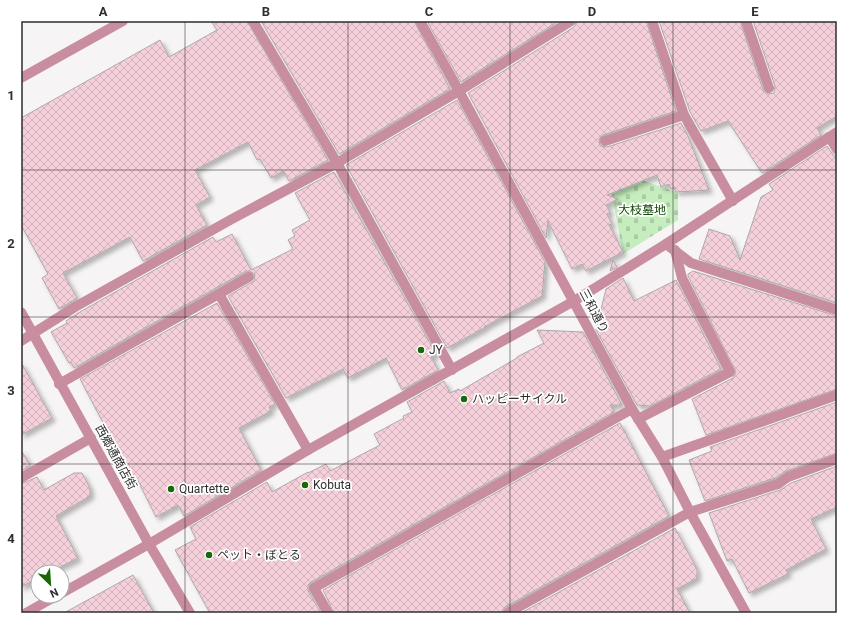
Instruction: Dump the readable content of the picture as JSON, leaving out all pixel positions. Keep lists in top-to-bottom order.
{
  "streets": {
    "street": ["三和通り", "西郷通商店街"]
  },
  "parks": ["大枝墓地"],
  "places": [
    "JY",
    "ハッピーサイクル",
    "Kobuta",
    "Quartette",
    "ペット・ぼとる"
  ],
  "north": "bottom right",
  "grid": {
    "columns": [
      "A",
      "B",
      "C",
      "D",
      "E"
    ],
    "rows": [
      "1",
      "2",
      "3",
      "4"
    ]
  }
}
